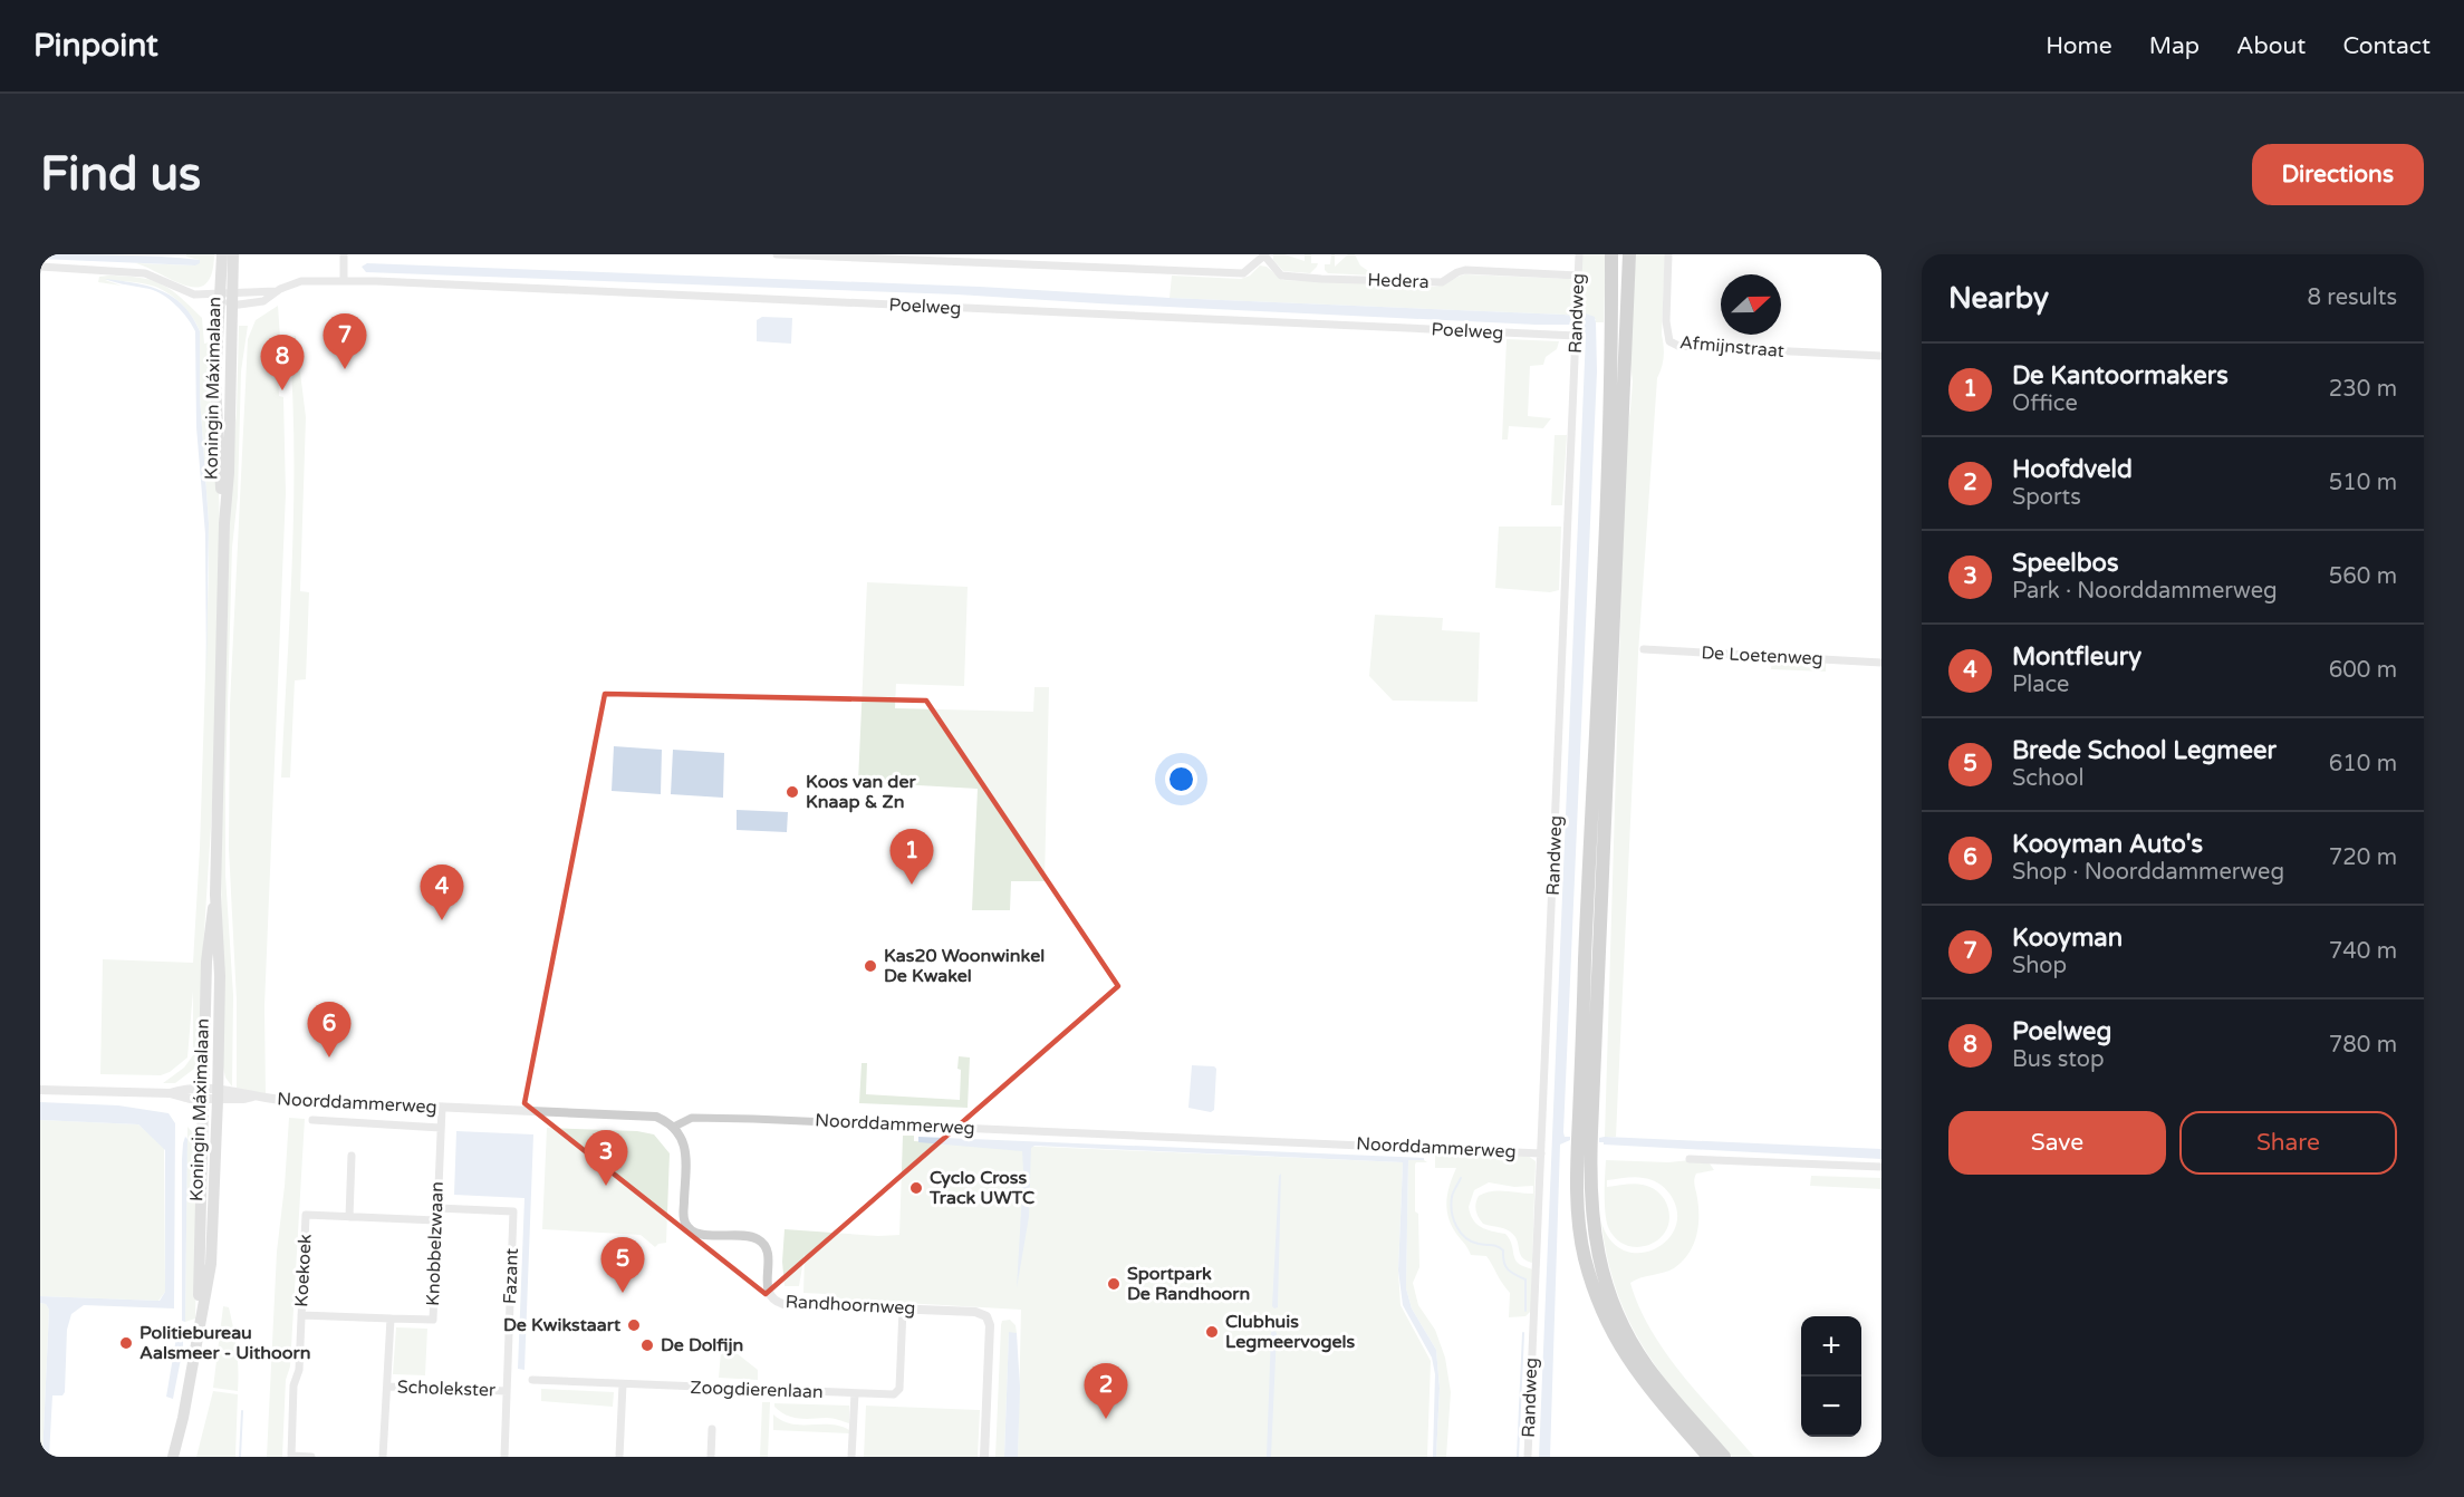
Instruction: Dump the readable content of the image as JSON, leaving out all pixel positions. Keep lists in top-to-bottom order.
{
  "streets": {
    "main road": ["Koningin Máximalaan"],
    "street": [
      "Hedera",
      "Poelweg",
      "Randweg",
      "Afmijnstraat",
      "De Loetenweg",
      "Noorddammerweg",
      "Knobbelzwaan",
      "Koekoek",
      "Fazant",
      "Randhoornweg",
      "Scholekster",
      "Zoogdierenlaan"
    ]
  },
  "crossings": [
    ["Hedera", "Randweg"],
    ["Poelweg", "Randweg"],
    ["Poelweg", "Koningin Máximalaan"],
    ["Randweg", "Noorddammerweg"],
    ["Koningin Máximalaan", "Noorddammerweg"],
    ["Noorddammerweg", "Knobbelzwaan"],
    ["Noorddammerweg", "Randhoornweg"],
    ["Knobbelzwaan", "Koekoek"],
    ["Knobbelzwaan", "Fazant"],
    ["Fazant", "Scholekster"],
    ["Randhoornweg", "Zoogdierenlaan"]
  ],
  "places": [
    "Koos van der Knaap & Zn",
    "Kas20 Woonwinkel De Kwakel",
    "Cyclo Cross Track UWTC",
    "Sportpark De Randhoorn",
    "De Kwikstaart",
    "Clubhuis Legmeervogels",
    "Politiebureau Aalsmeer - Uithoorn",
    "De Dolfijn"
  ],
  "north": "right",
  "page": {
    "header": "Pinpoint",
    "nav": [
      "Home",
      "Map",
      "About",
      "Contact"
    ],
    "buttons": [
      "Directions",
      ["Save", "Share"]
    ],
    "title": "Find us",
    "heading": ["Nearby", "8 results"],
    "pins": [
      "7",
      "8",
      "1",
      "4",
      "6",
      "3",
      "5",
      "2"
    ],
    "list": [
      {
        "mark": "1",
        "name": "De Kantoormakers",
        "note": "Office",
        "value": "230 m"
      },
      {
        "mark": "2",
        "name": "Hoofdveld",
        "note": "Sports",
        "value": "510 m"
      },
      {
        "mark": "3",
        "name": "Speelbos",
        "note": "Park · Noorddammerweg",
        "value": "560 m"
      },
      {
        "mark": "4",
        "name": "Montfleury",
        "note": "Place",
        "value": "600 m"
      },
      {
        "mark": "5",
        "name": "Brede School Legmeer",
        "note": "School",
        "value": "610 m"
      },
      {
        "mark": "6",
        "name": "Kooyman Auto's",
        "note": "Shop · Noorddammerweg",
        "value": "720 m"
      },
      {
        "mark": "7",
        "name": "Kooyman",
        "note": "Shop",
        "value": "740 m"
      },
      {
        "mark": "8",
        "name": "Poelweg",
        "note": "Bus stop",
        "value": "780 m"
      }
    ],
    "map_buttons": ["+", "−"]
  }
}
